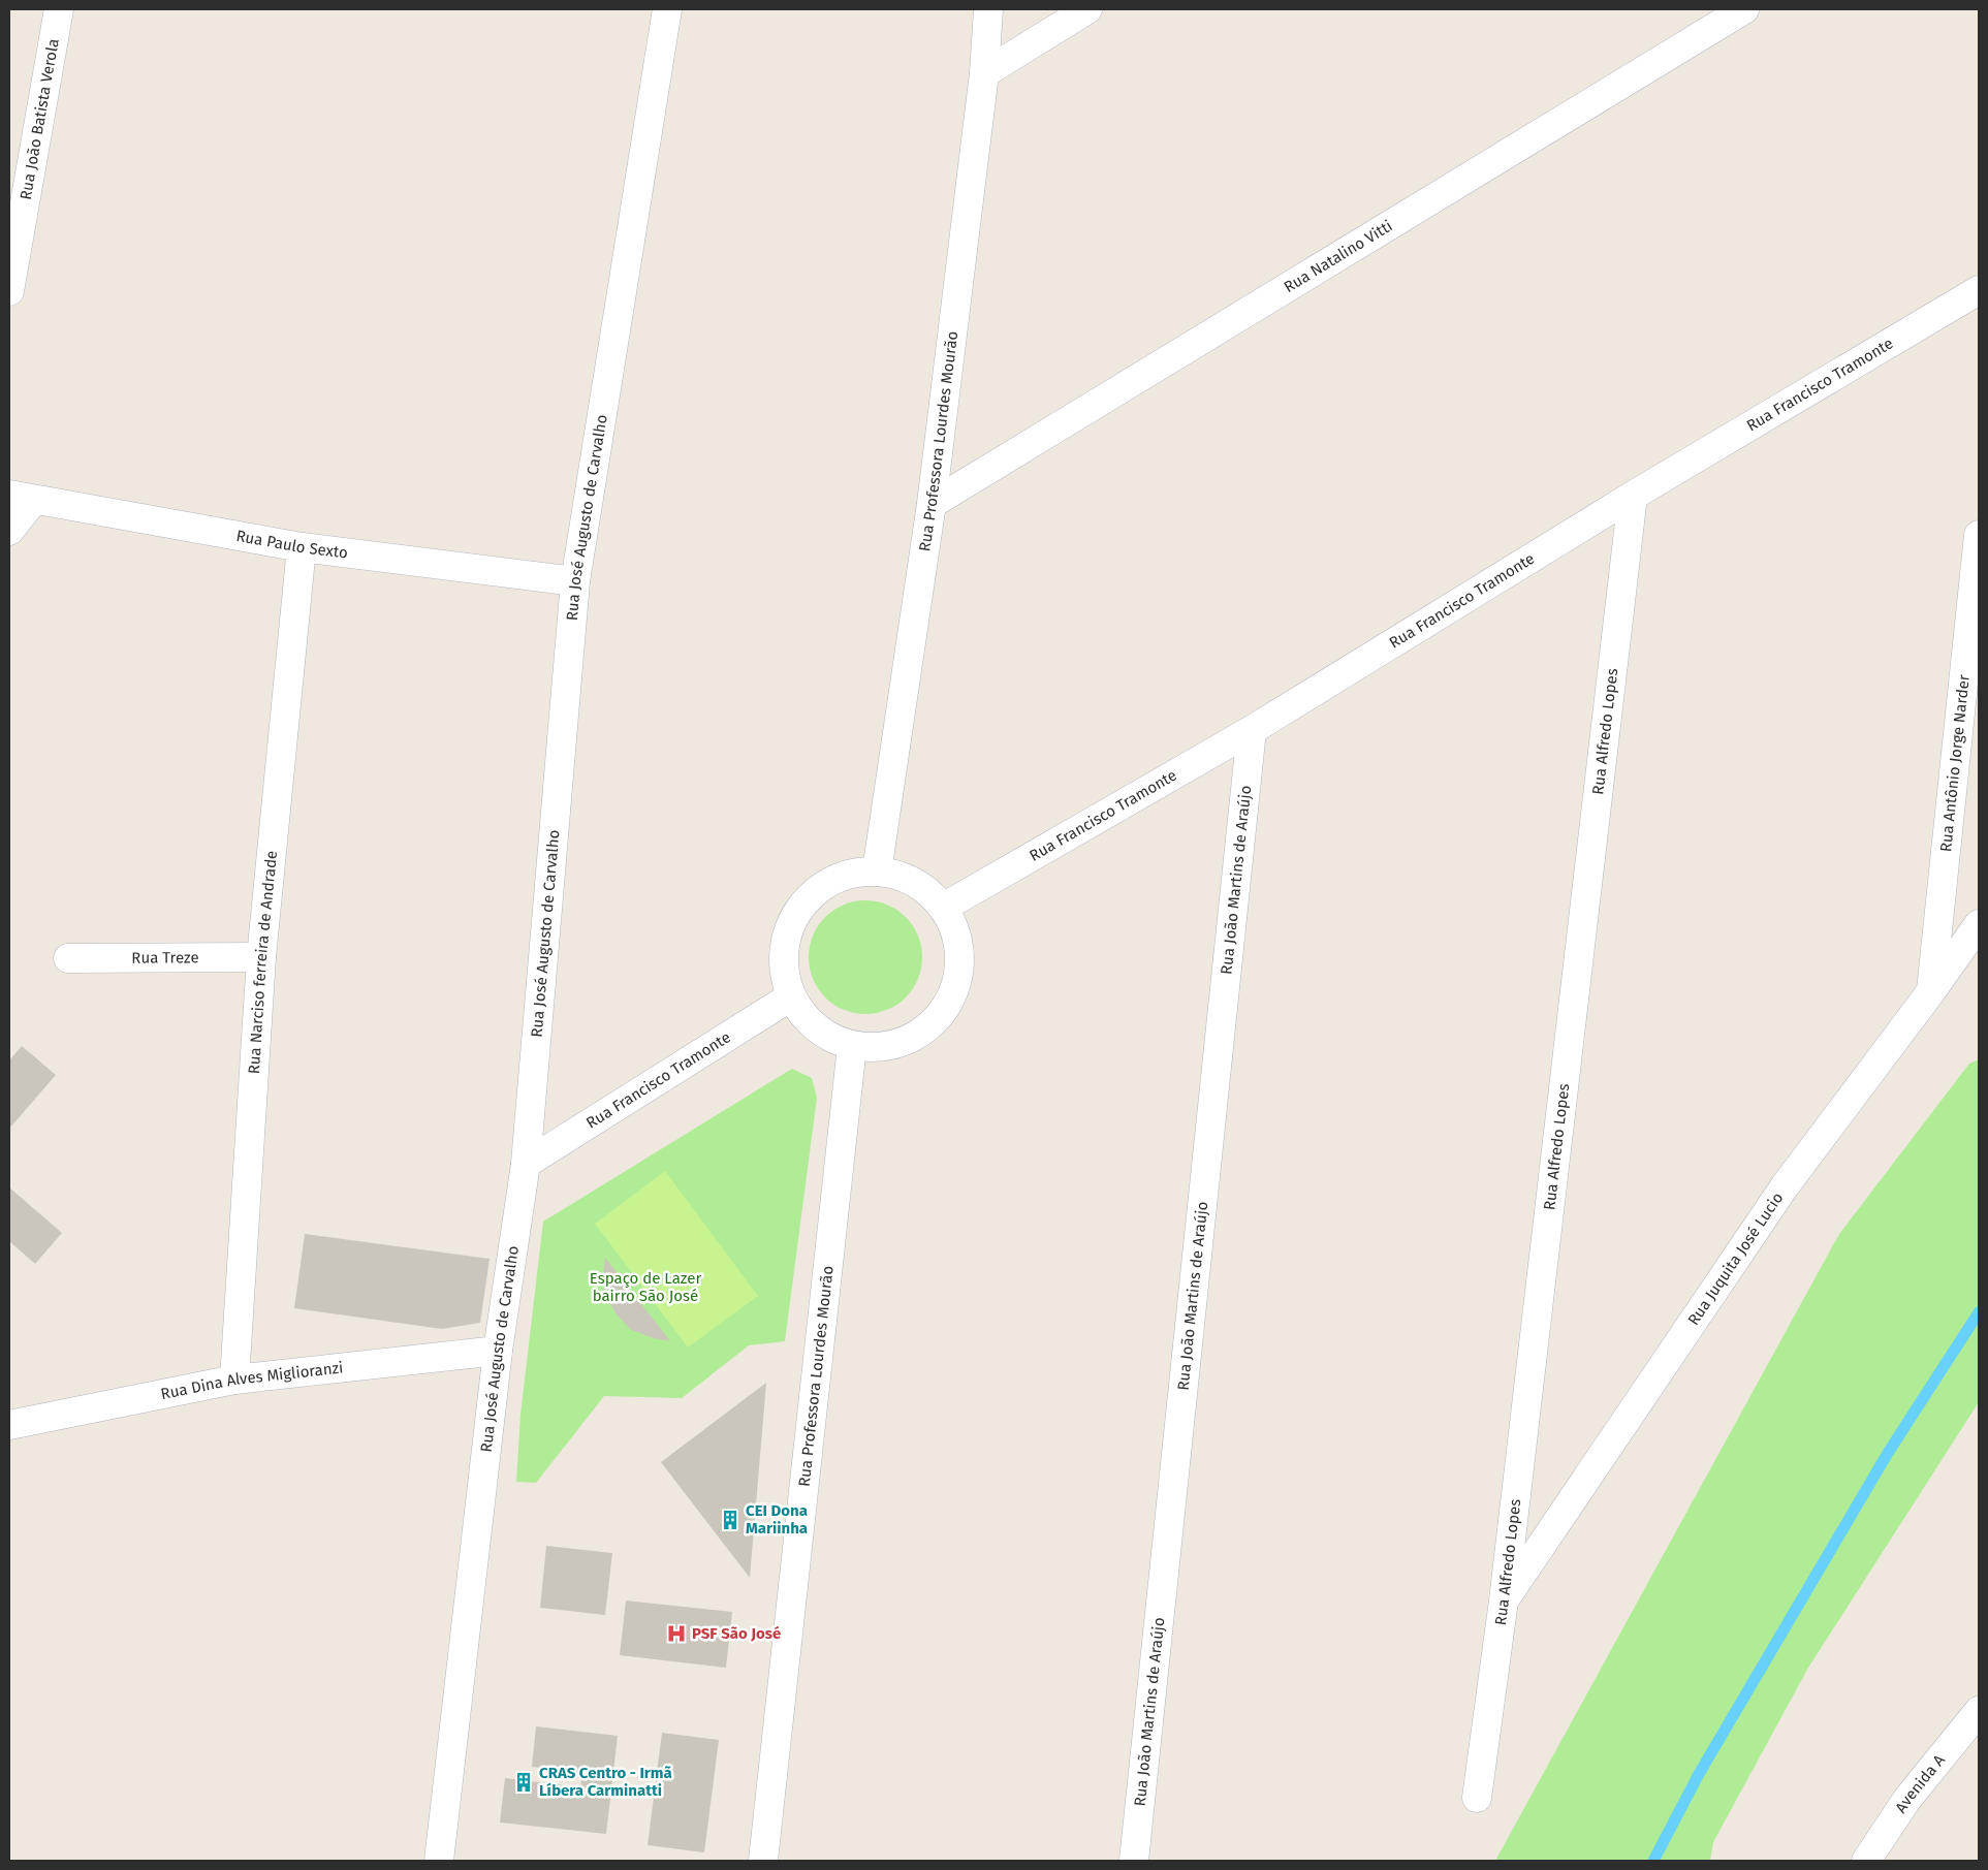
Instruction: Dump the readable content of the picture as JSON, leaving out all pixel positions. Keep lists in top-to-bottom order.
{
  "streets": {
    "street": [
      "Rua João Batista Verola",
      "Rua Natalino Vitti",
      "Rua Francisco Tramonte",
      "Rua Professora Lourdes Mourão",
      "Rua José Augusto de Carvalho",
      "Rua Paulo Sexto",
      "Rua Alfredo Lopes",
      "Rua Antônio Jorge Narder",
      "Rua João Martins de Araújo",
      "Rua Treze",
      "Rua Narciso ferreira de Andrade",
      "Rua Juquita José Lucio",
      "Rua Dina Alves Miglioranzi",
      "Avenida A"
    ]
  },
  "crossings": [
    ["Rua Natalino Vitti", "Rua Professora Lourdes Mourão"],
    ["Rua Francisco Tramonte", "Rua Professora Lourdes Mourão"],
    ["Rua Francisco Tramonte", "Rua José Augusto de Carvalho"],
    ["Rua Francisco Tramonte", "Rua Alfredo Lopes"],
    ["Rua Francisco Tramonte", "Rua João Martins de Araújo"],
    ["Rua José Augusto de Carvalho", "Rua Paulo Sexto"],
    ["Rua José Augusto de Carvalho", "Rua Dina Alves Miglioranzi"],
    ["Rua Paulo Sexto", "Rua Narciso ferreira de Andrade"],
    ["Rua Alfredo Lopes", "Rua Juquita José Lucio"],
    ["Rua Antônio Jorge Narder", "Rua Juquita José Lucio"],
    ["Rua Treze", "Rua Narciso ferreira de Andrade"],
    ["Rua Narciso ferreira de Andrade", "Rua Dina Alves Miglioranzi"]
  ],
  "parks": ["Espaço de Lazer bairro São José"],
  "places": {
    "building": ["CEI Dona Mariinha", "CRAS Centro - Irmã Líbera Carminatti"],
    "hospital": ["PSF São José"]
  }
}
